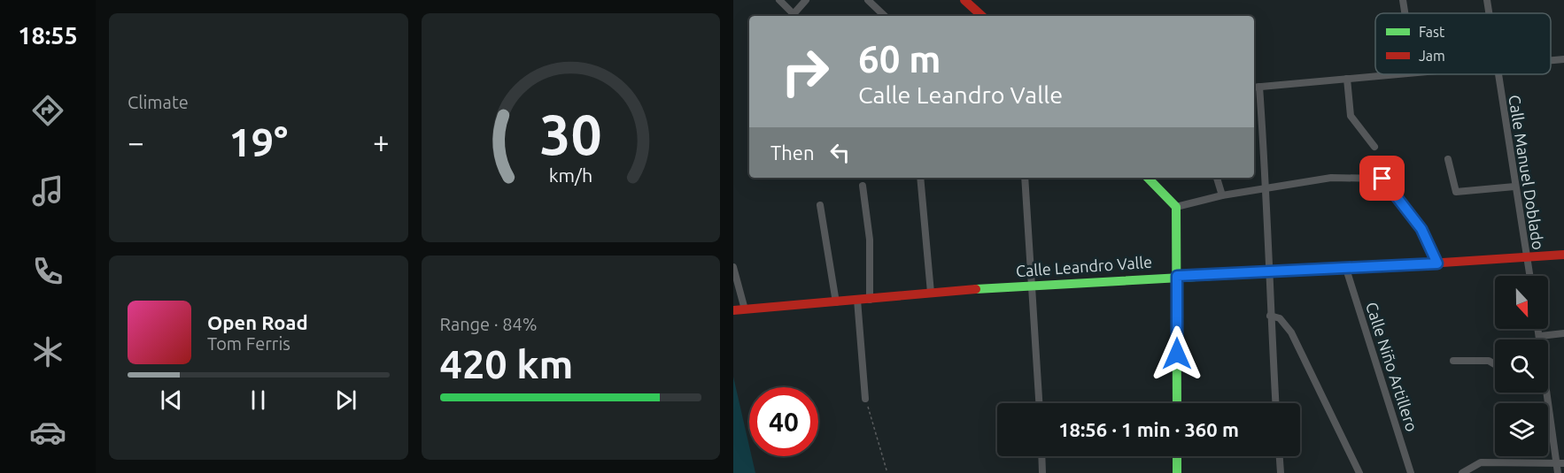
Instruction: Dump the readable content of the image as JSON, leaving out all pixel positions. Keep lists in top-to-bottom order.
{
  "streets": {
    "street": ["Calle Manuel Doblado", "Calle Leandro Valle", "Calle Niño Artillero"]
  },
  "crossings": [
    ["Calle Manuel Doblado", "Calle Leandro Valle"],
    ["Calle Leandro Valle", "Calle Niño Artillero"]
  ],
  "legend": ["Fast", "Jam"],
  "north": "bottom",
  "page": {
    "tabs": "18:55",
    "tile": [
      "Climate",
      ["Range · 84%", "420 km"]
    ],
    "turn": ["60 m", "Calle Leandro Valle"],
    "heat": ["−", "19°", "+"],
    "then": "Then",
    "song": ["Open Road", "Tom Ferris"],
    "limit": "40",
    "trip": "18:56 · 1 min · 360 m",
    "gauge": ["30", "km/h"]
  }
}
